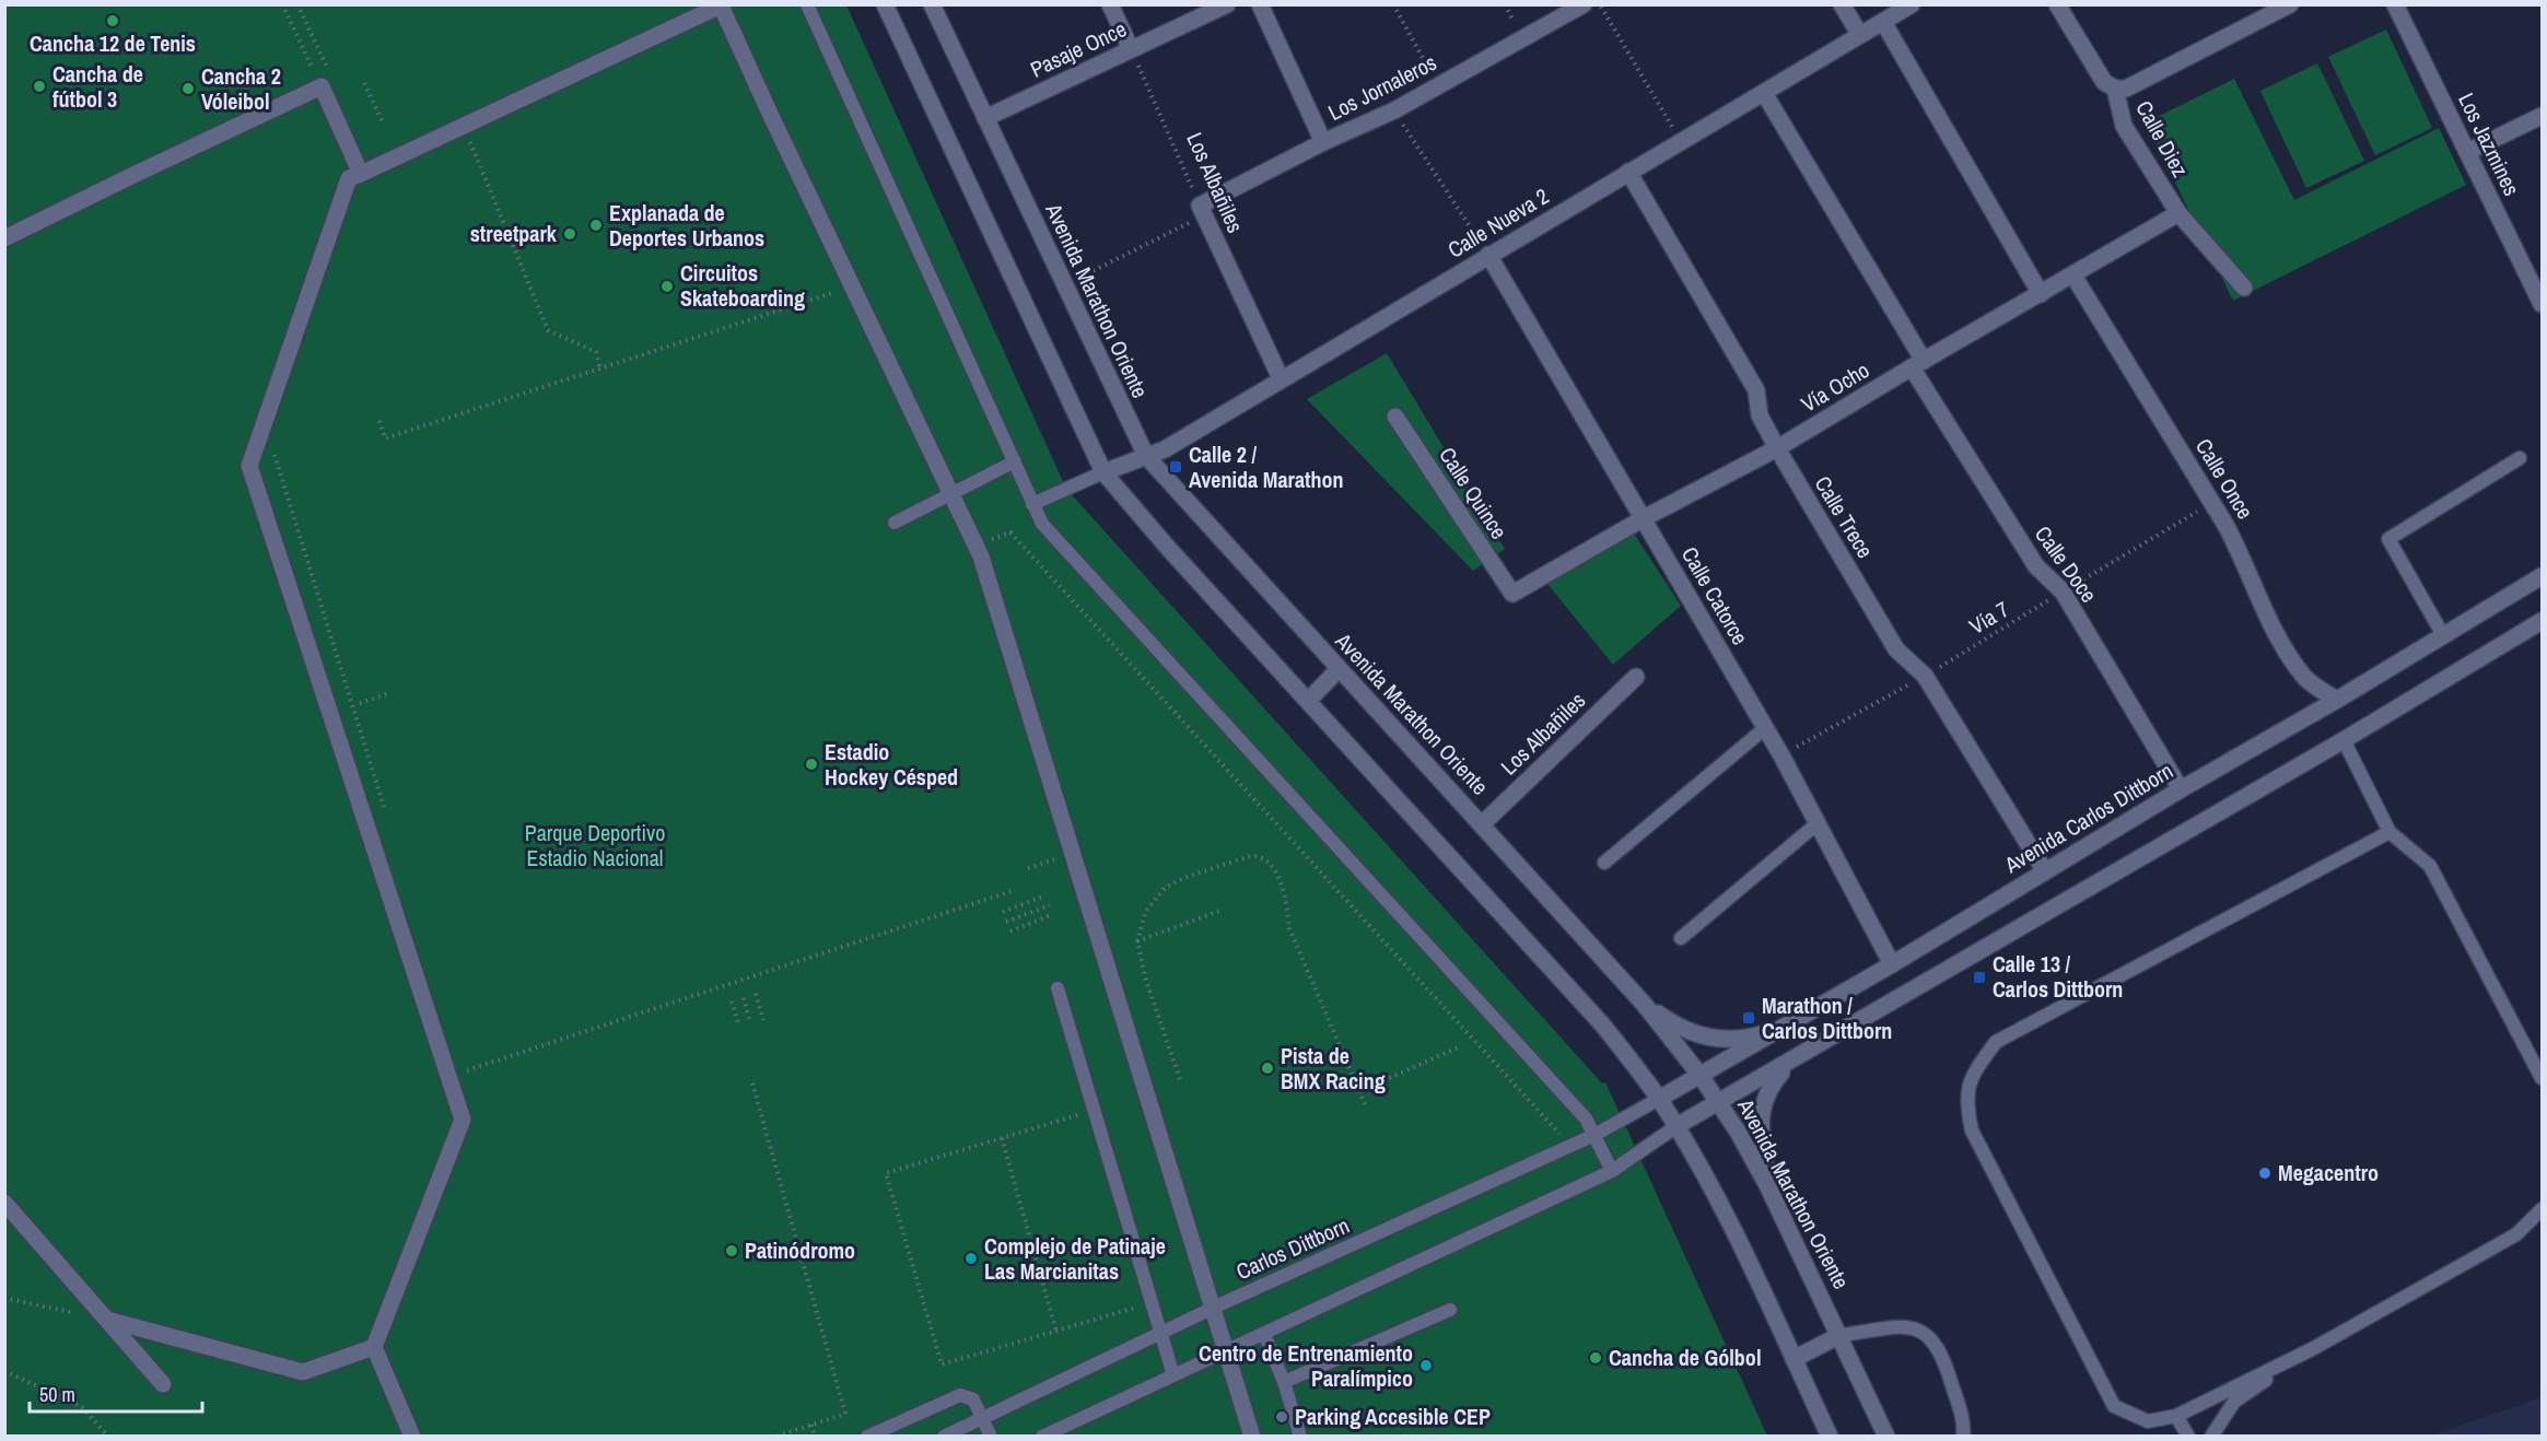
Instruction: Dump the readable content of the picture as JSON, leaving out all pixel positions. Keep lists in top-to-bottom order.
{
  "streets": {
    "street": [
      "Pasaje Once",
      "Los Jornaleros",
      "Calle Diez",
      "Los Jazmines",
      "Los Albañiles",
      "Calle Nueva 2",
      "Avenida Marathon Oriente",
      "Vía Ocho",
      "Calle Once",
      "Calle Quince",
      "Calle Trece",
      "Calle Doce",
      "Calle Catorce",
      "Avenida Carlos Dittborn"
    ],
    "lane": ["Carlos Dittborn"],
    "path": ["Vía 7"]
  },
  "crossings": [
    ["Pasaje Once", "Los Albañiles"],
    ["Pasaje Once", "Avenida Marathon Oriente"],
    ["Los Jornaleros", "Los Albañiles"],
    ["Calle Diez", "Vía Ocho"],
    ["Los Albañiles", "Calle Nueva 2"],
    ["Los Albañiles", "Avenida Marathon Oriente"],
    ["Calle Nueva 2", "Avenida Marathon Oriente"],
    ["Calle Nueva 2", "Calle Trece"],
    ["Calle Nueva 2", "Calle Doce"],
    ["Calle Nueva 2", "Calle Catorce"],
    ["Avenida Marathon Oriente", "Avenida Carlos Dittborn"],
    ["Vía Ocho", "Calle Once"],
    ["Vía Ocho", "Calle Quince"],
    ["Vía Ocho", "Calle Trece"],
    ["Vía Ocho", "Calle Doce"],
    ["Vía Ocho", "Calle Catorce"],
    ["Calle Once", "Vía 7"],
    ["Calle Once", "Avenida Carlos Dittborn"],
    ["Calle Trece", "Vía 7"],
    ["Calle Trece", "Avenida Carlos Dittborn"],
    ["Calle Doce", "Vía 7"],
    ["Calle Doce", "Avenida Carlos Dittborn"],
    ["Calle Catorce", "Vía 7"],
    ["Calle Catorce", "Avenida Carlos Dittborn"],
    ["Avenida Carlos Dittborn", "Carlos Dittborn"]
  ],
  "parks": ["Parque Deportivo Estadio Nacional"],
  "places": {
    "other": [
      "Cancha 12 de Tenis",
      "Cancha de fútbol 3",
      "Cancha 2 Vóleibol",
      "Explanada de Deportes Urbanos",
      "streetpark",
      "Circuitos Skateboarding",
      "Estadio Hockey Césped",
      "Pista de BMX Racing",
      "Megacentro",
      "Patinódromo",
      "Complejo de Patinaje Las Marcianitas",
      "Cancha de Gólbol",
      "Centro de Entrenamiento Paralímpico",
      "Parking Accesible CEP"
    ],
    "transit": ["Calle 2 / Avenida Marathon", "Calle 13 / Carlos Dittborn", "Marathon / Carlos Dittborn"]
  },
  "scale_bar": "50 m"
}
